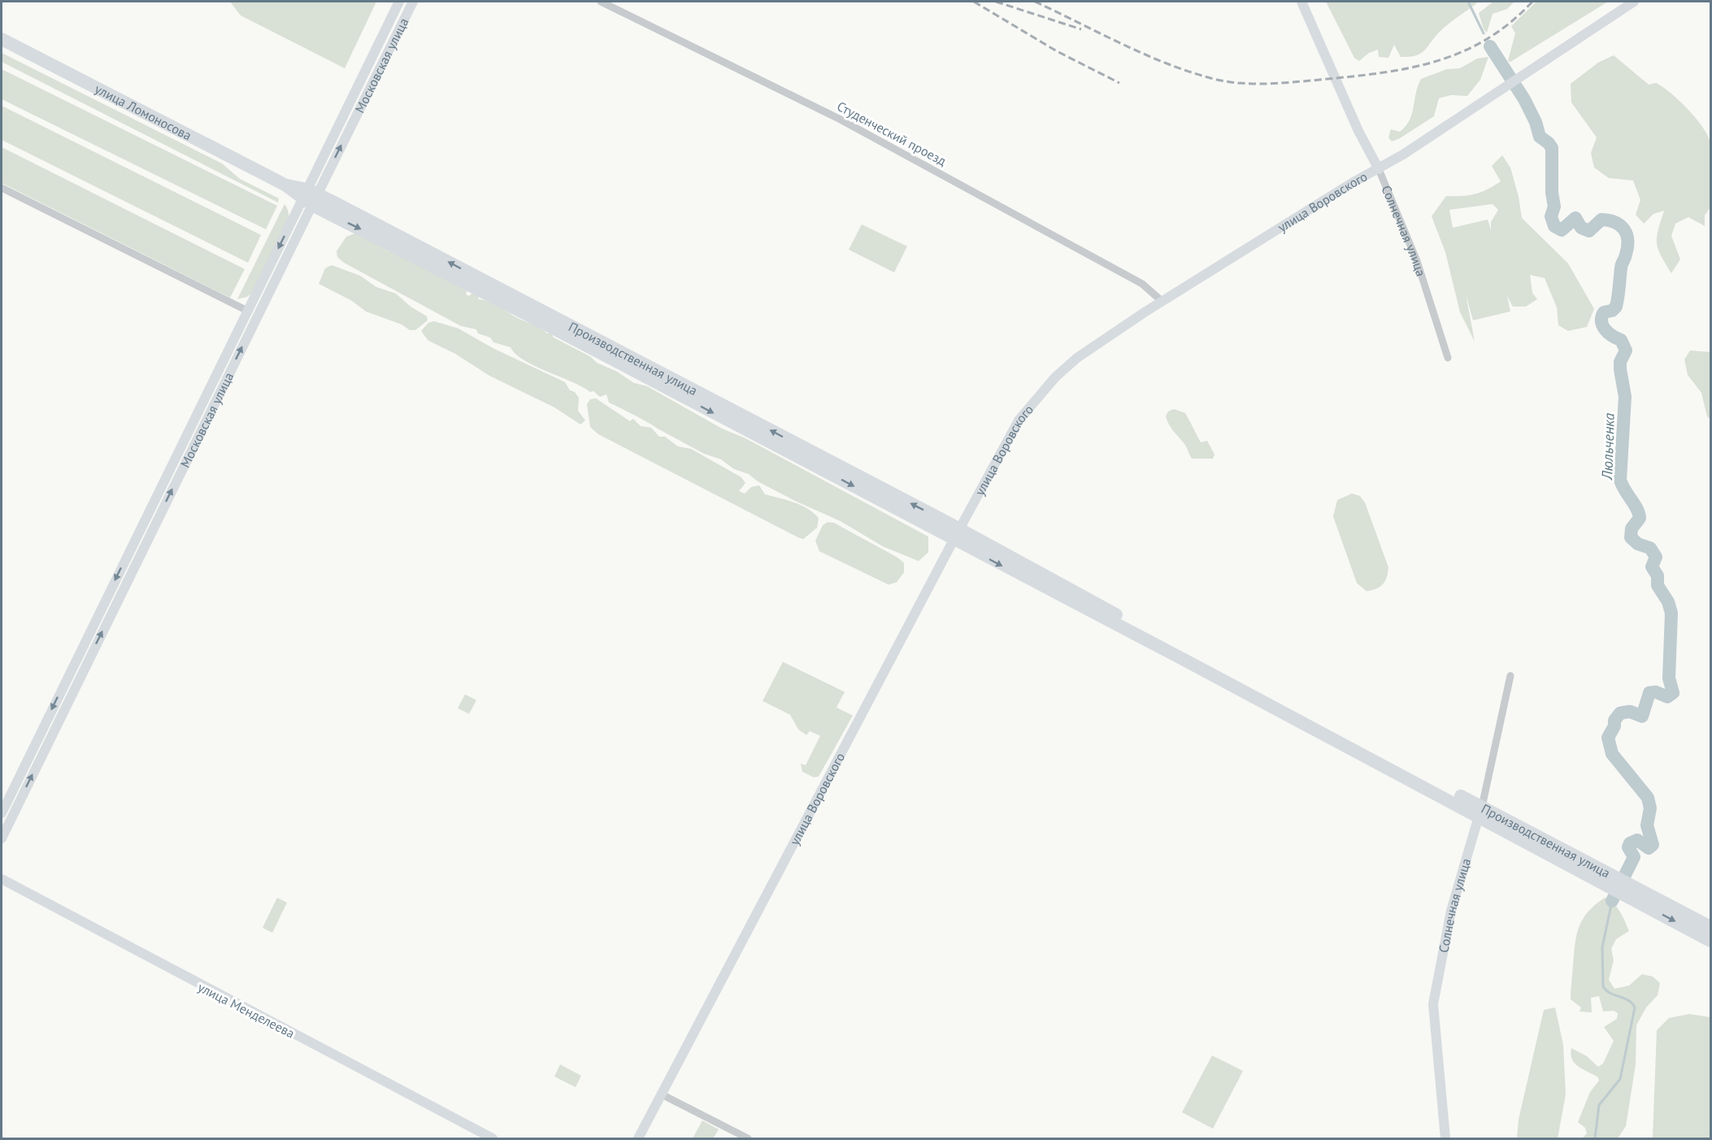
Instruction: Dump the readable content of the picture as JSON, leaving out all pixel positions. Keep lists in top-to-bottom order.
{
  "streets": {
    "highway": ["улица Ломоносова", "Производственная улица"],
    "main road": [
      "Московская улица",
      "улица Воровского",
      "Солнечная улица",
      "улица Менделеева"
    ],
    "street": ["Студенческий проезд"]
  },
  "crossings": [
    ["Московская улица", "улица Ломоносова"],
    ["Московская улица", "Производственная улица"],
    ["улица Ломоносова", "Производственная улица"],
    ["Студенческий проезд", "улица Воровского"],
    ["улица Воровского", "Солнечная улица"],
    ["улица Воровского", "Производственная улица"],
    ["Солнечная улица", "Производственная улица"]
  ],
  "water": ["Люльченка"]
}
